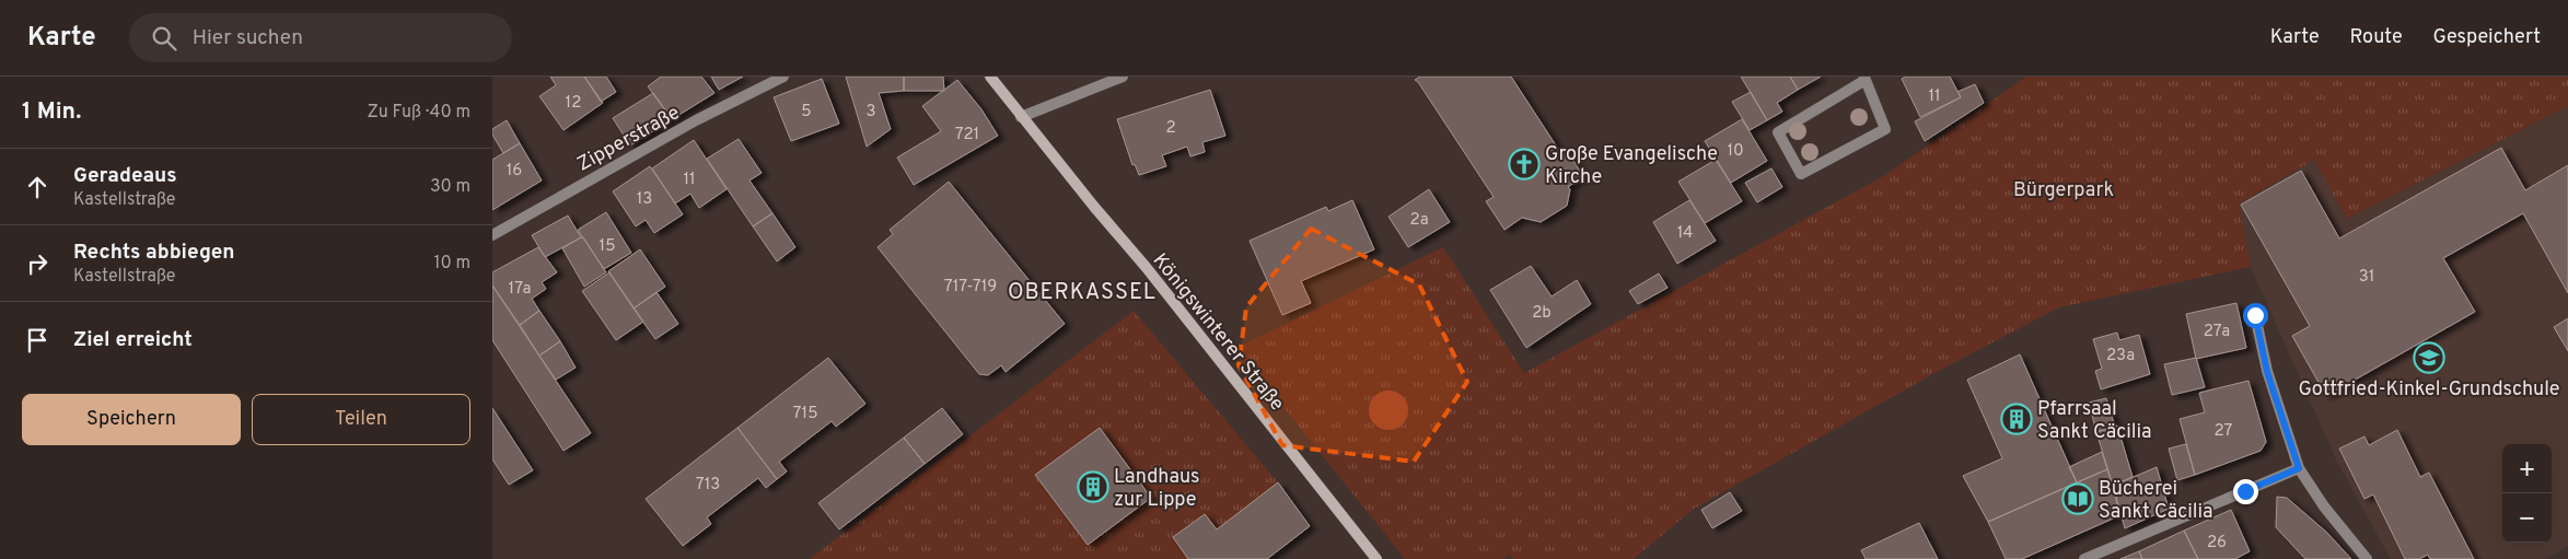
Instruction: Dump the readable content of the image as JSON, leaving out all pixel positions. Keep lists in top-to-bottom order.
{
  "streets": {
    "main road": ["Königswinterer Straße"],
    "street": ["Zipperstraße"]
  },
  "districts": ["OBERKASSEL"],
  "parks": ["Bürgerpark"],
  "places": {
    "church": ["Große Evangelische Kirche"],
    "school or university": ["Gottfried-Kinkel-Grundschule"],
    "building": ["Pfarrsaal Sankt Cäcilia", "Landhaus zur Lippe"],
    "library": ["Bücherei Sankt Cäcilia"]
  },
  "house_numbers": [
    "11",
    "12",
    "5",
    "3",
    "2",
    "721",
    "10",
    "16",
    "11",
    "13",
    "2a",
    "14",
    "15",
    "31",
    "717-719",
    "17a",
    "2b",
    "27a",
    "23a",
    "715",
    "27",
    "713",
    "26"
  ],
  "page": {
    "header": "Karte",
    "search": "Hier suchen",
    "nav": ["Karte", "Route", "Gespeichert"],
    "heading": ["1 Min.", "Zu Fuß · 40 m"],
    "list": [
      ["Geradeaus", "Kastellstraße", "30 m"],
      ["Rechts abbiegen", "Kastellstraße", "10 m"],
      "Ziel erreicht"
    ],
    "buttons": ["Speichern", "Teilen"],
    "map_buttons": ["+", "−"]
  }
}
